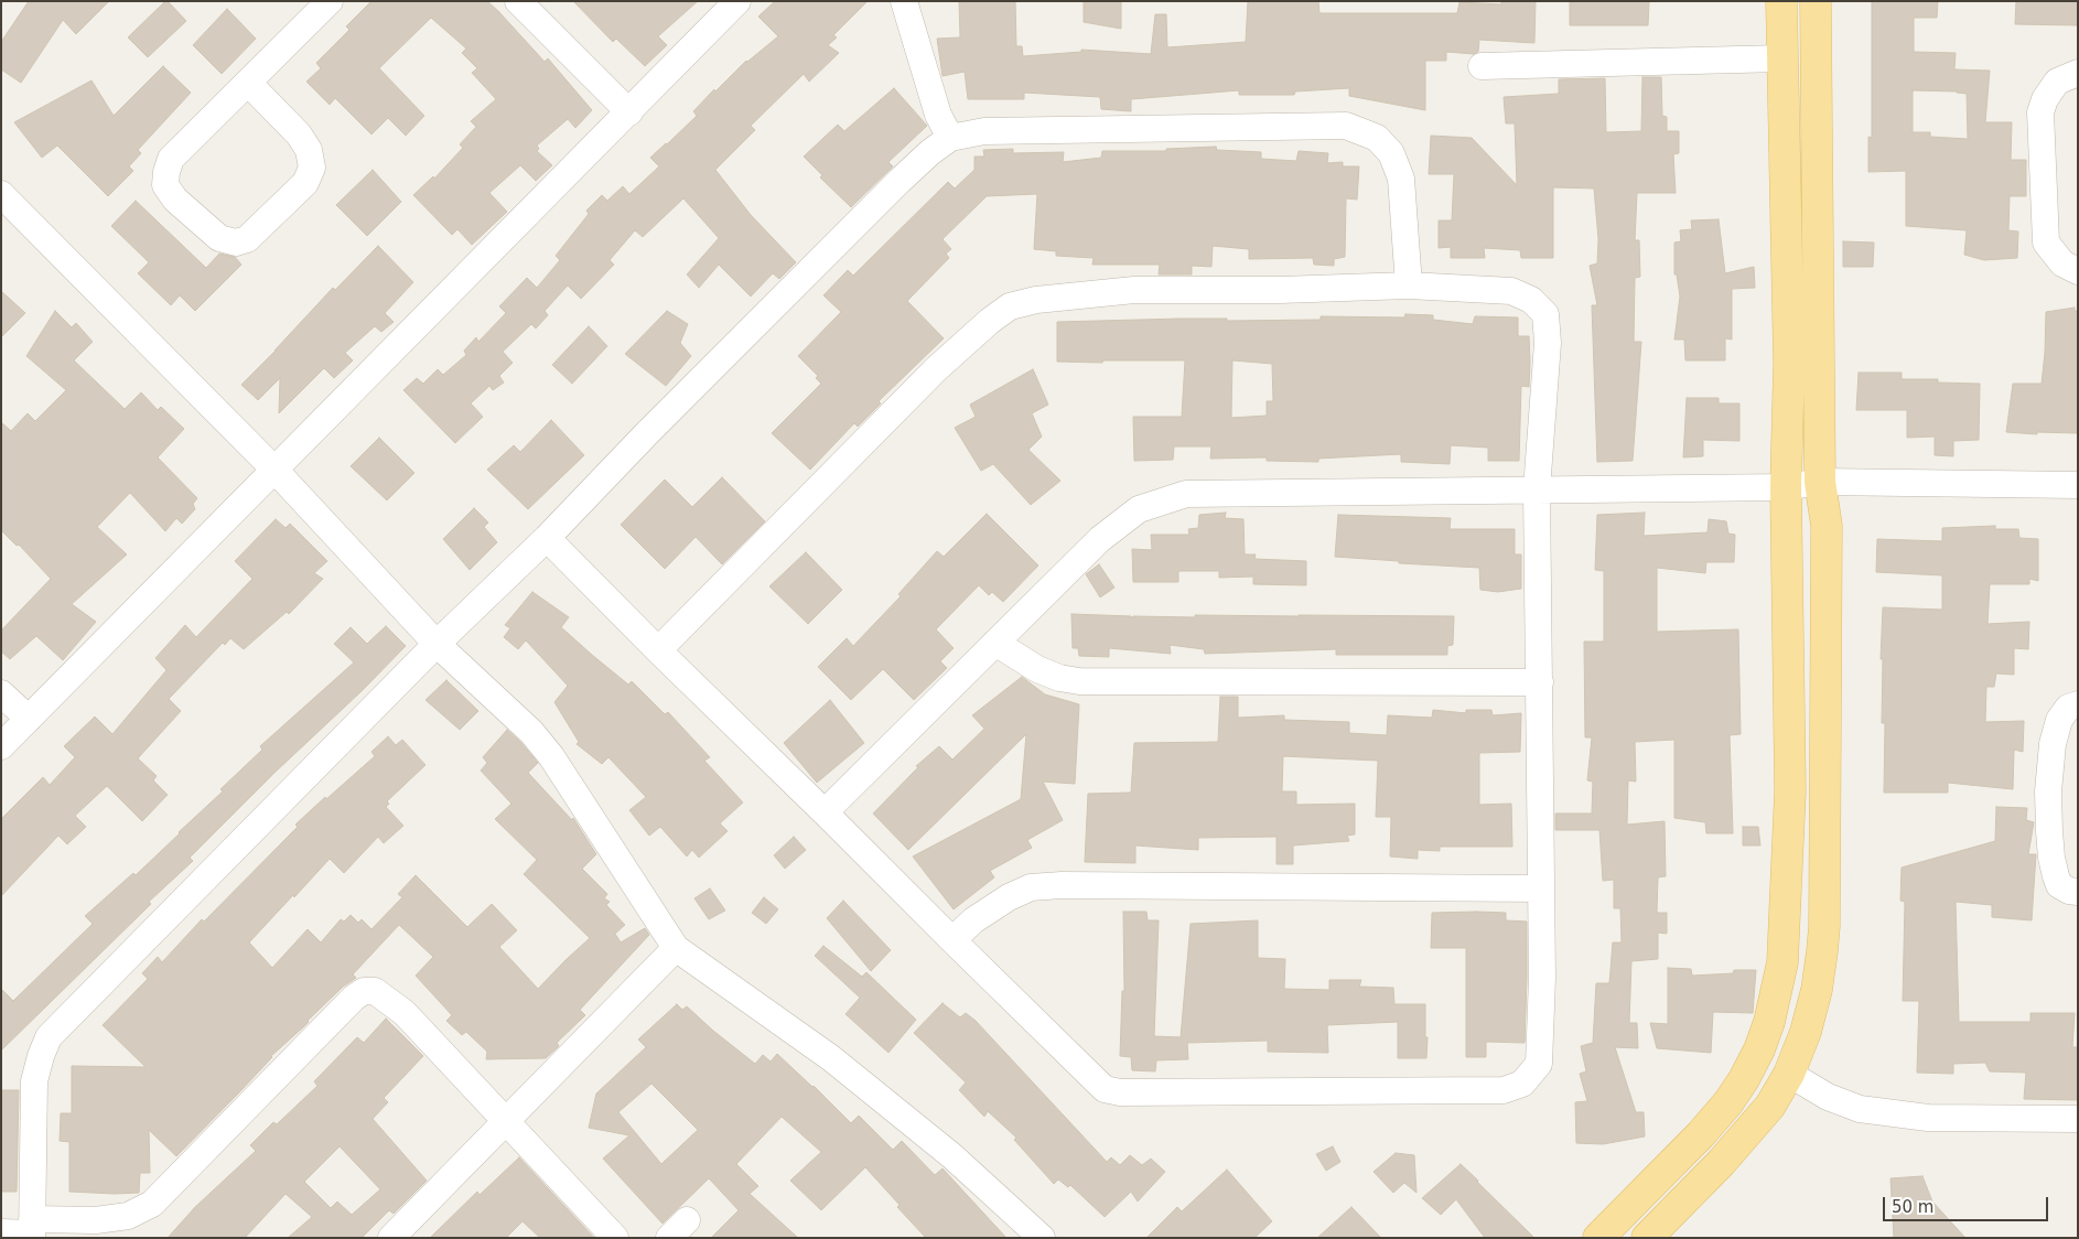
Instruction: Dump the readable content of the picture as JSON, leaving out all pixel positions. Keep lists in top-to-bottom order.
{
  "scale_bar": "50 m"
}
